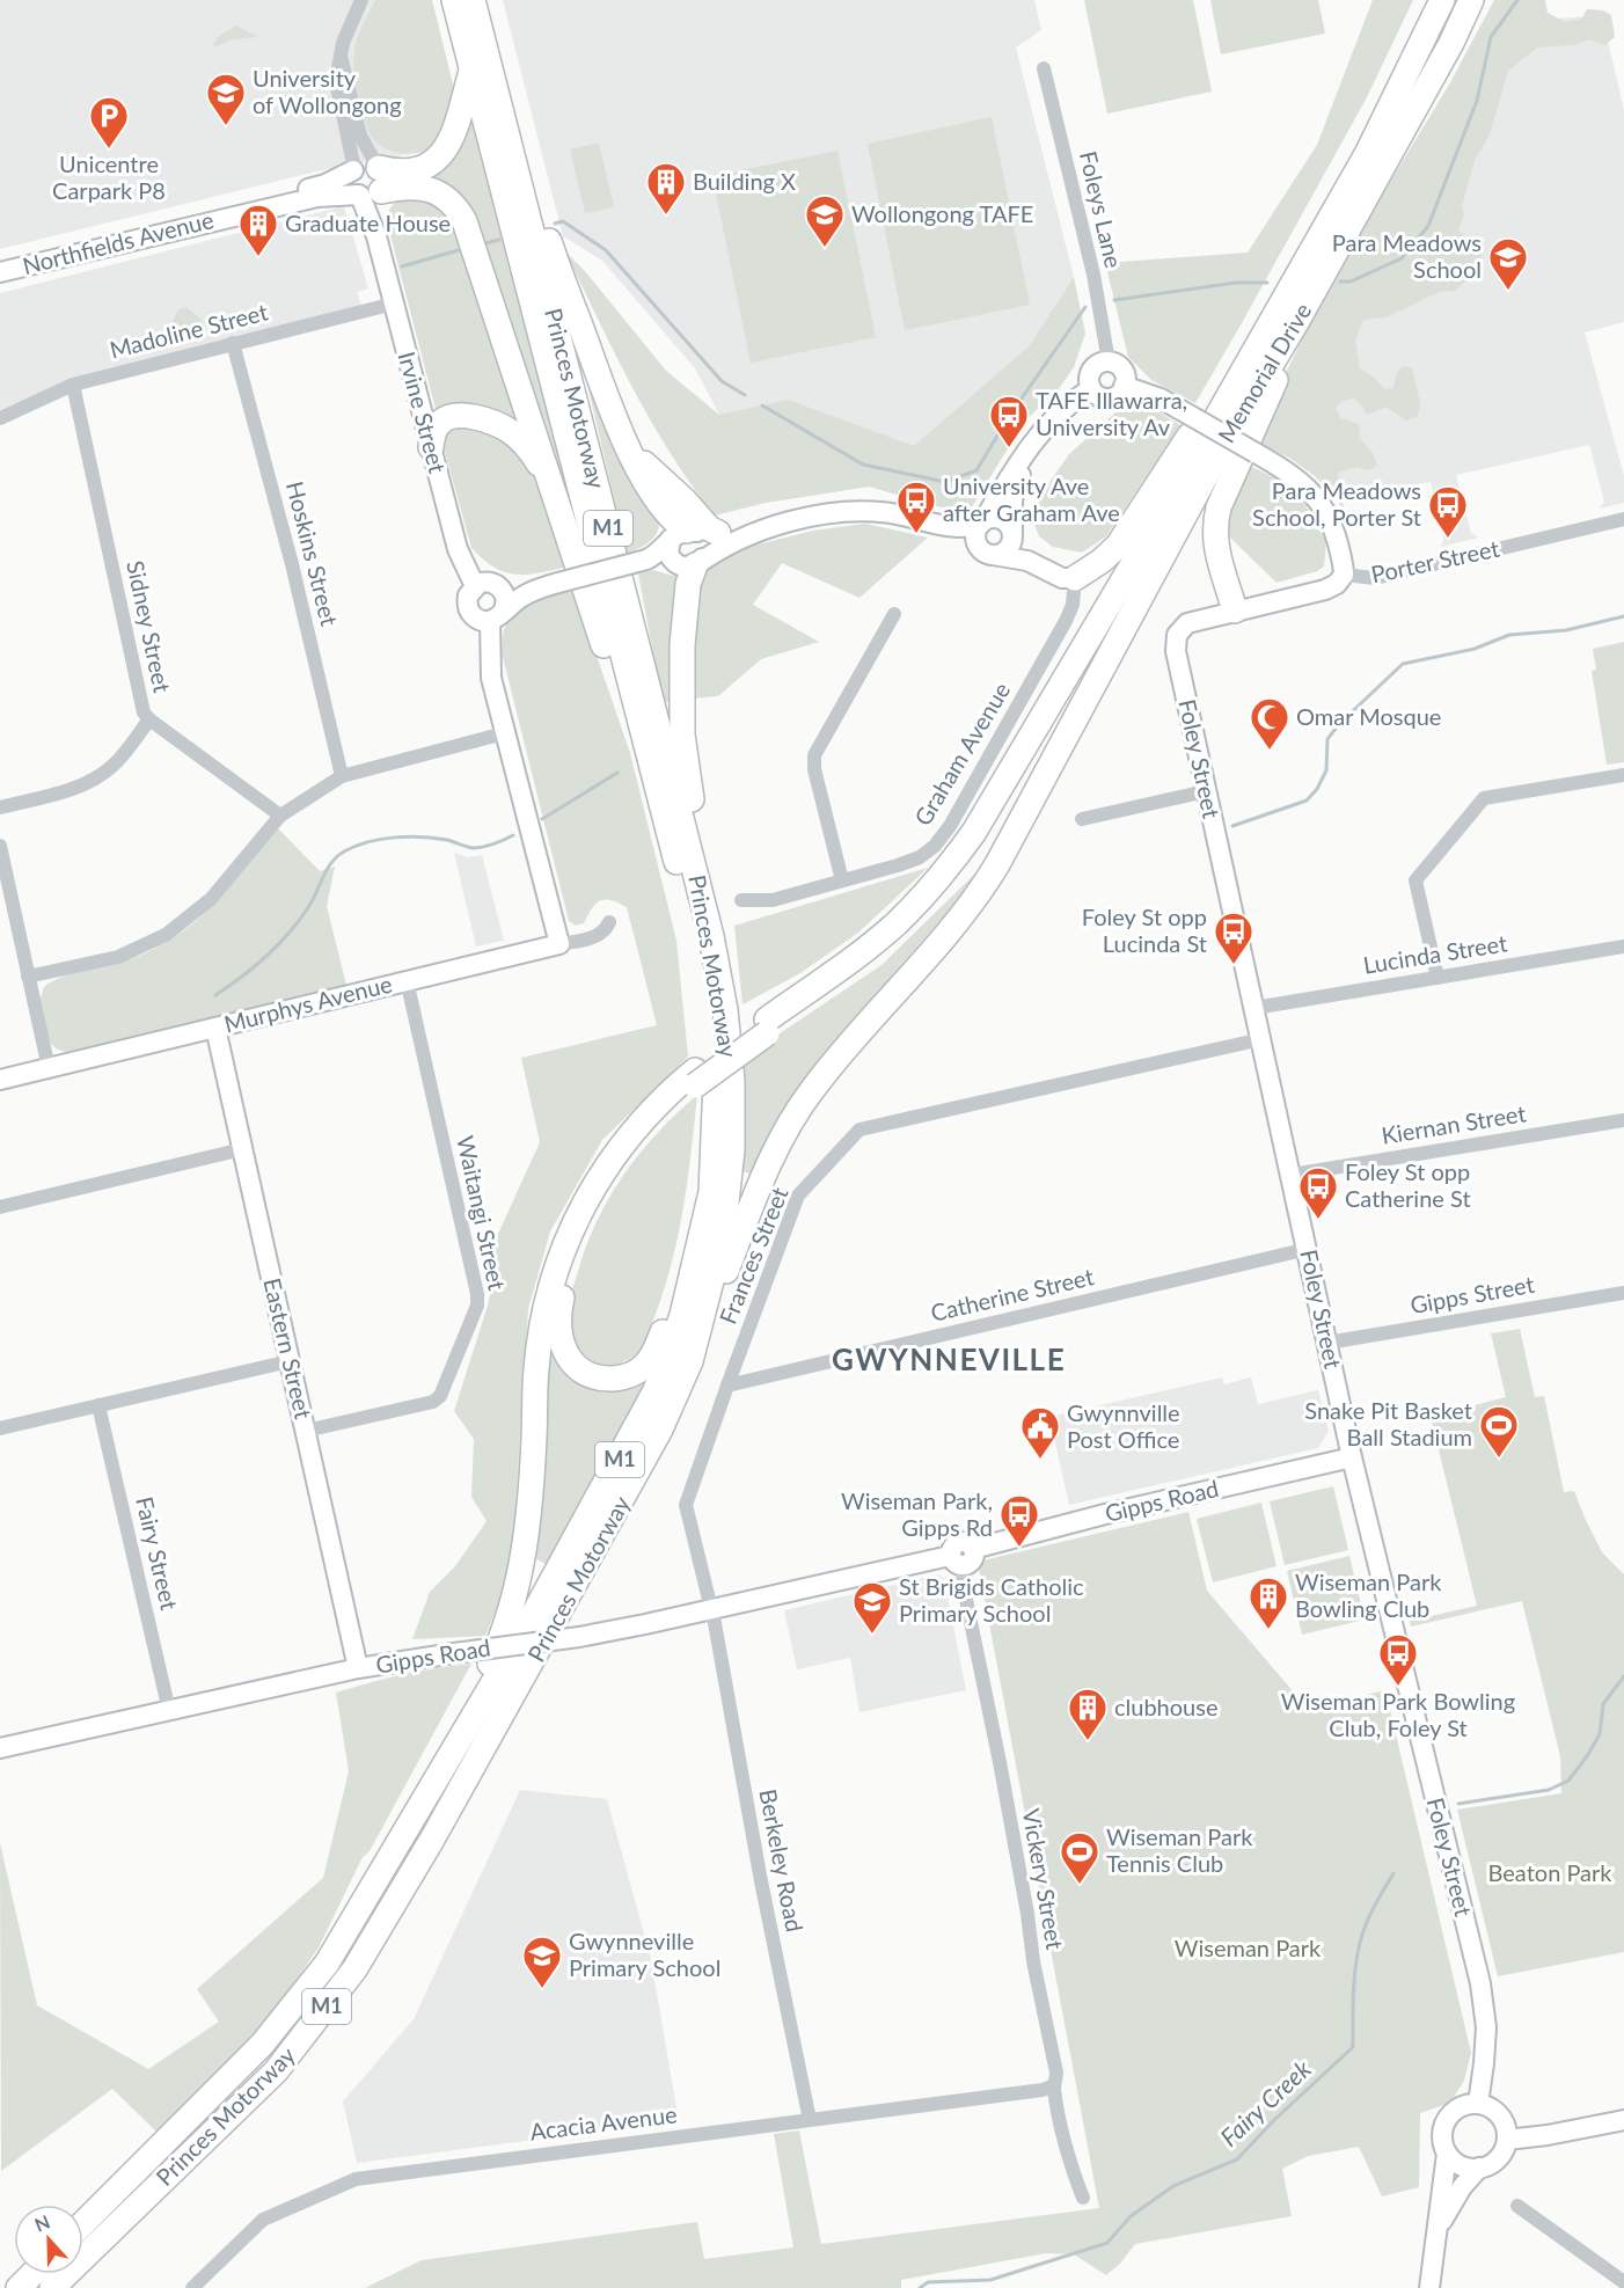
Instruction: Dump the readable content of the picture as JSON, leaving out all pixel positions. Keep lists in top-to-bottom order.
{
  "streets": {
    "highway": ["Memorial Drive", "Princes Motorway", "M1"],
    "main road": [
      "Northfields Avenue",
      "Irvine Street",
      "Porter Street",
      "Foley Street",
      "Murphys Avenue",
      "Eastern Street",
      "Gipps Road"
    ],
    "street": [
      "Foleys Lane",
      "Madoline Street",
      "Hoskins Street",
      "Sidney Street",
      "Graham Avenue",
      "Lucinda Street",
      "Kiernan Street",
      "Waitangi Street",
      "Frances Street",
      "Catherine Street",
      "Gipps Street",
      "Fairy Street",
      "Berkeley Road",
      "Vickery Street",
      "Acacia Avenue"
    ]
  },
  "crossings": [
    ["Northfields Avenue", "Irvine Street"],
    ["Madoline Street", "Irvine Street"],
    ["Madoline Street", "Hoskins Street"],
    ["Madoline Street", "Sidney Street"],
    ["Porter Street", "Foley Street"],
    ["Foley Street", "Lucinda Street"],
    ["Foley Street", "Kiernan Street"],
    ["Foley Street", "Frances Street"],
    ["Foley Street", "Catherine Street"],
    ["Foley Street", "Gipps Street"],
    ["Foley Street", "Gipps Road"],
    ["Murphys Avenue", "Waitangi Street"],
    ["Murphys Avenue", "Eastern Street"],
    ["Waitangi Street", "Eastern Street"],
    ["Frances Street", "Catherine Street"],
    ["Frances Street", "Gipps Road"],
    ["Frances Street", "Berkeley Road"],
    ["Eastern Street", "Gipps Road"],
    ["Gipps Road", "Fairy Street"],
    ["Gipps Road", "Berkeley Road"],
    ["Gipps Road", "Vickery Street"],
    ["Berkeley Road", "Acacia Avenue"],
    ["Vickery Street", "Acacia Avenue"]
  ],
  "districts": ["GWYNNEVILLE"],
  "water": ["Fairy Creek"],
  "parks": ["Beaton Park", "Wiseman Park"],
  "places": {
    "school or university": [
      "University of Wollongong",
      "Wollongong TAFE",
      "Para Meadows School",
      "St Brigids Catholic Primary School",
      "Gwynneville Primary School"
    ],
    "parking": ["Unicentre Carpark P8"],
    "building": [
      "Building X",
      "Graduate House",
      "Wiseman Park Bowling Club",
      "clubhouse"
    ],
    "bus stop": [
      "TAFE Illawarra, University Av",
      "University Ave after Graham Ave",
      "Para Meadows School, Porter St",
      "Foley St opp Lucinda St",
      "Foley St opp Catherine St",
      "Wiseman Park, Gipps Rd",
      "Wiseman Park Bowling Club, Foley St"
    ],
    "mosque": ["Omar Mosque"],
    "sports": ["Snake Pit Basket Ball Stadium", "Wiseman Park Tennis Club"],
    "public building": ["Gwynnville Post Office"]
  },
  "north": "top"
}
